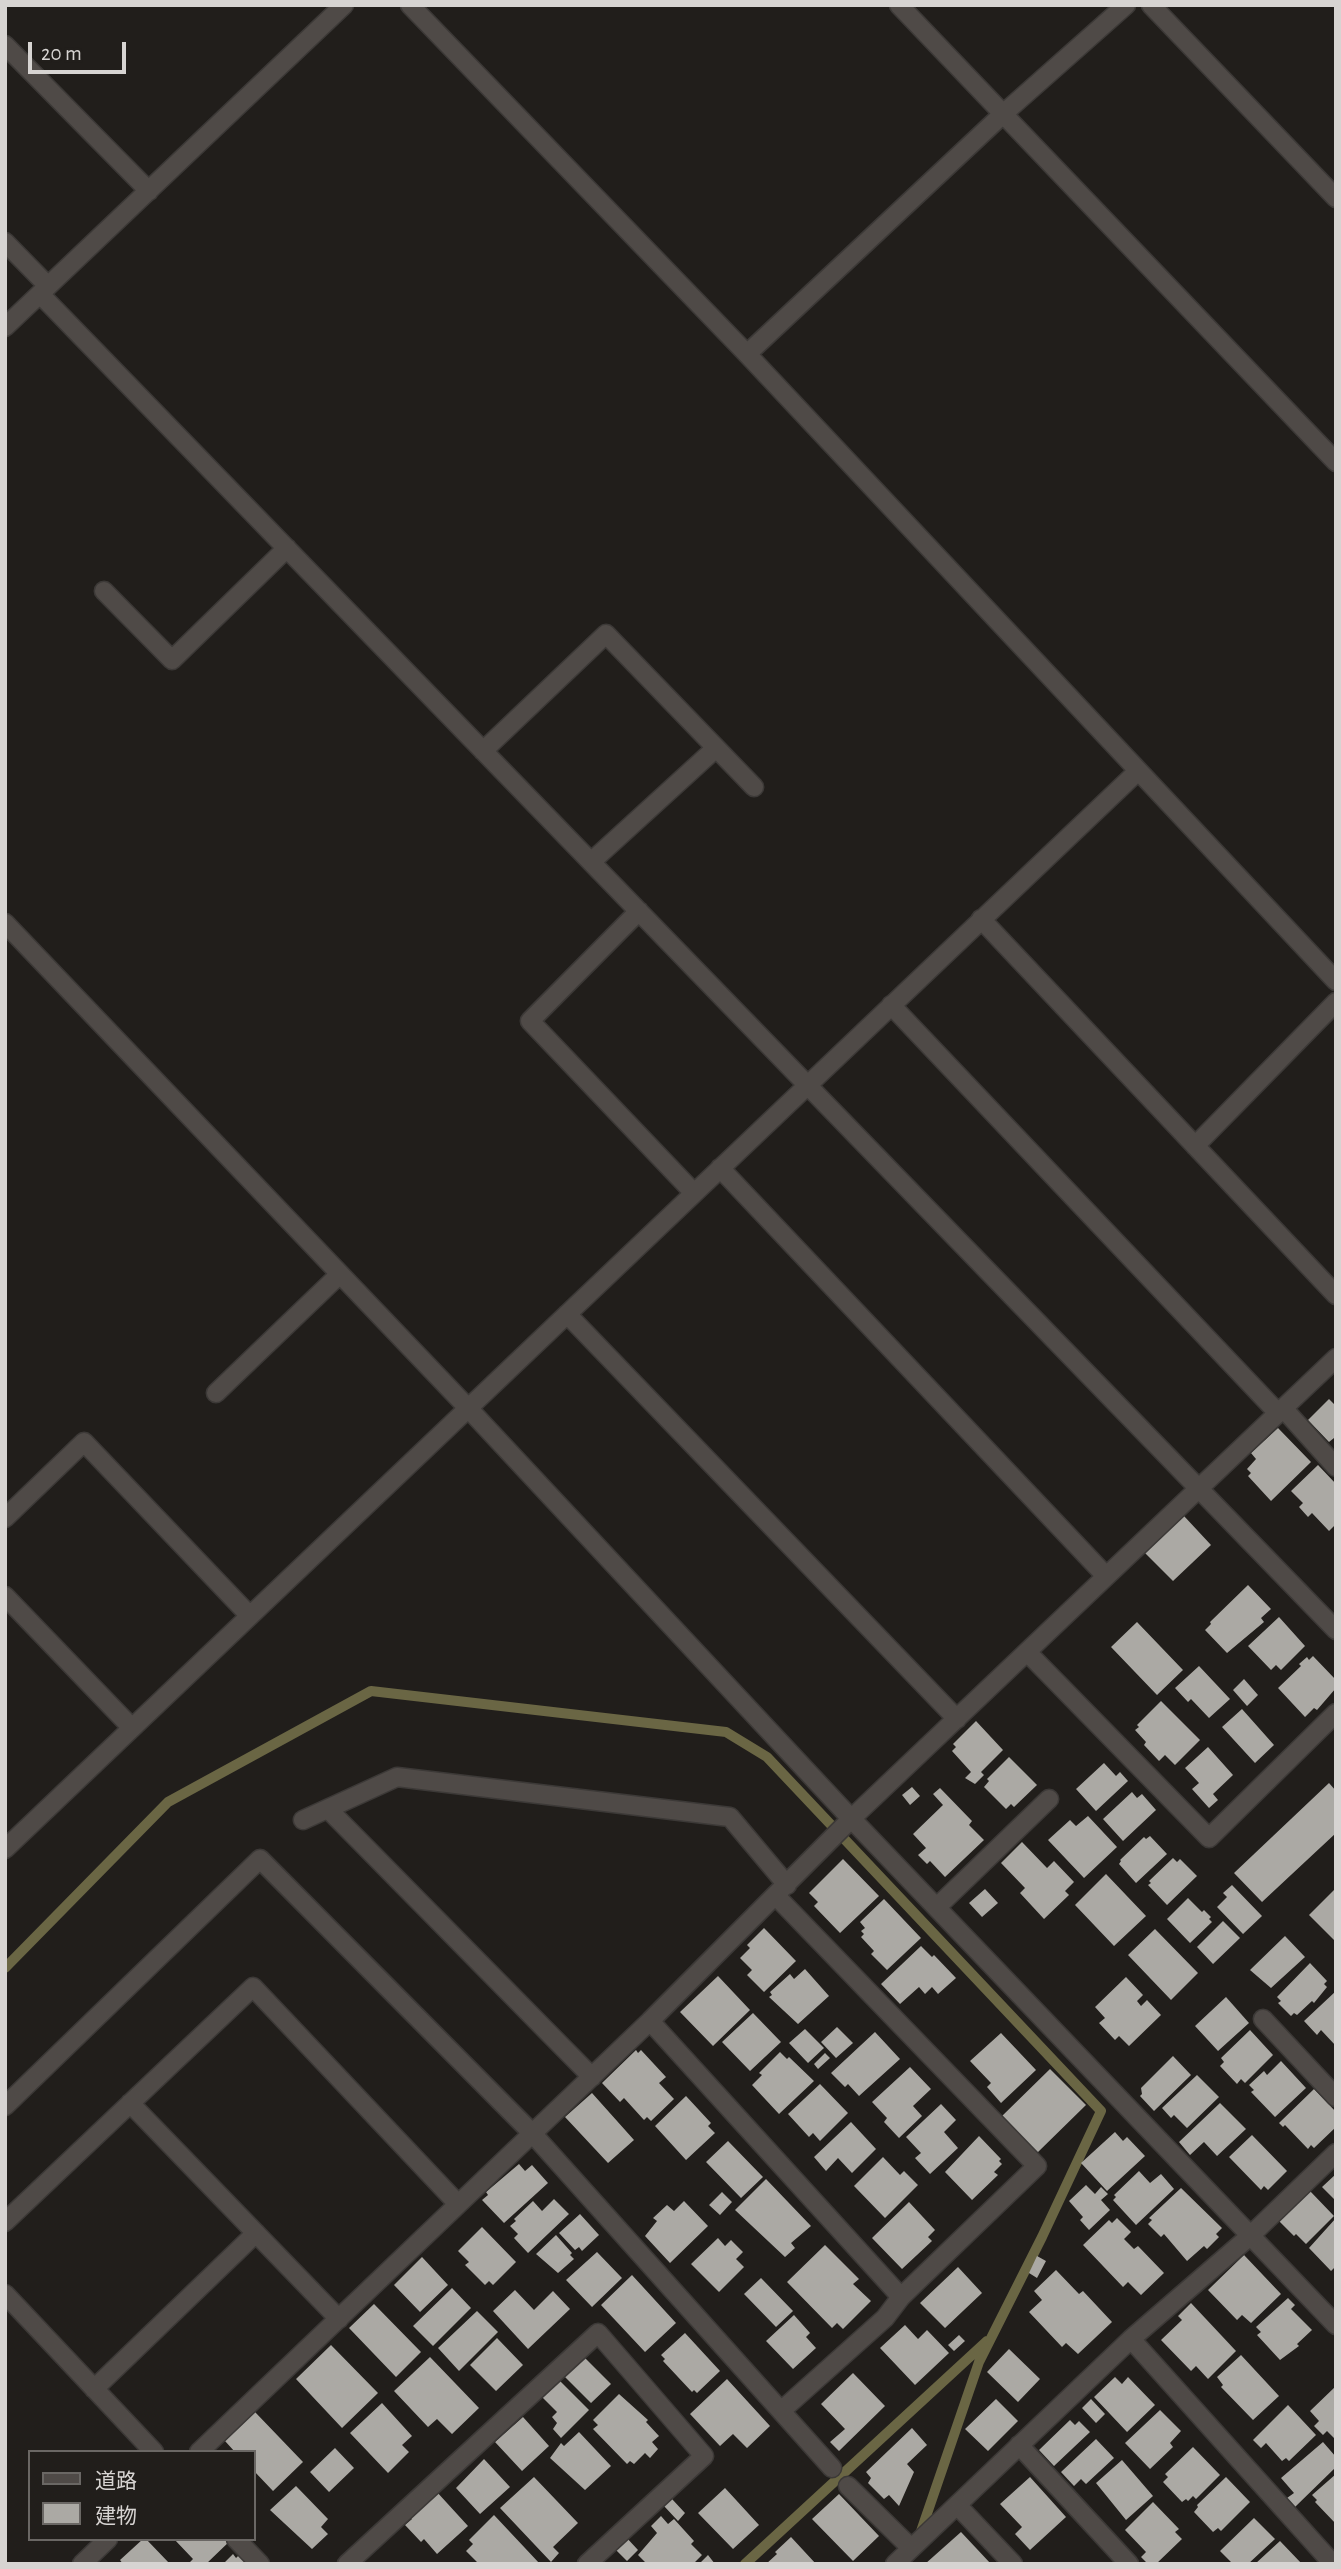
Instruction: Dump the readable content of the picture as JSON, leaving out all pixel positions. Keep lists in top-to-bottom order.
{
  "legend": ["道路", "建物"],
  "scale_bar": "20 m"
}
